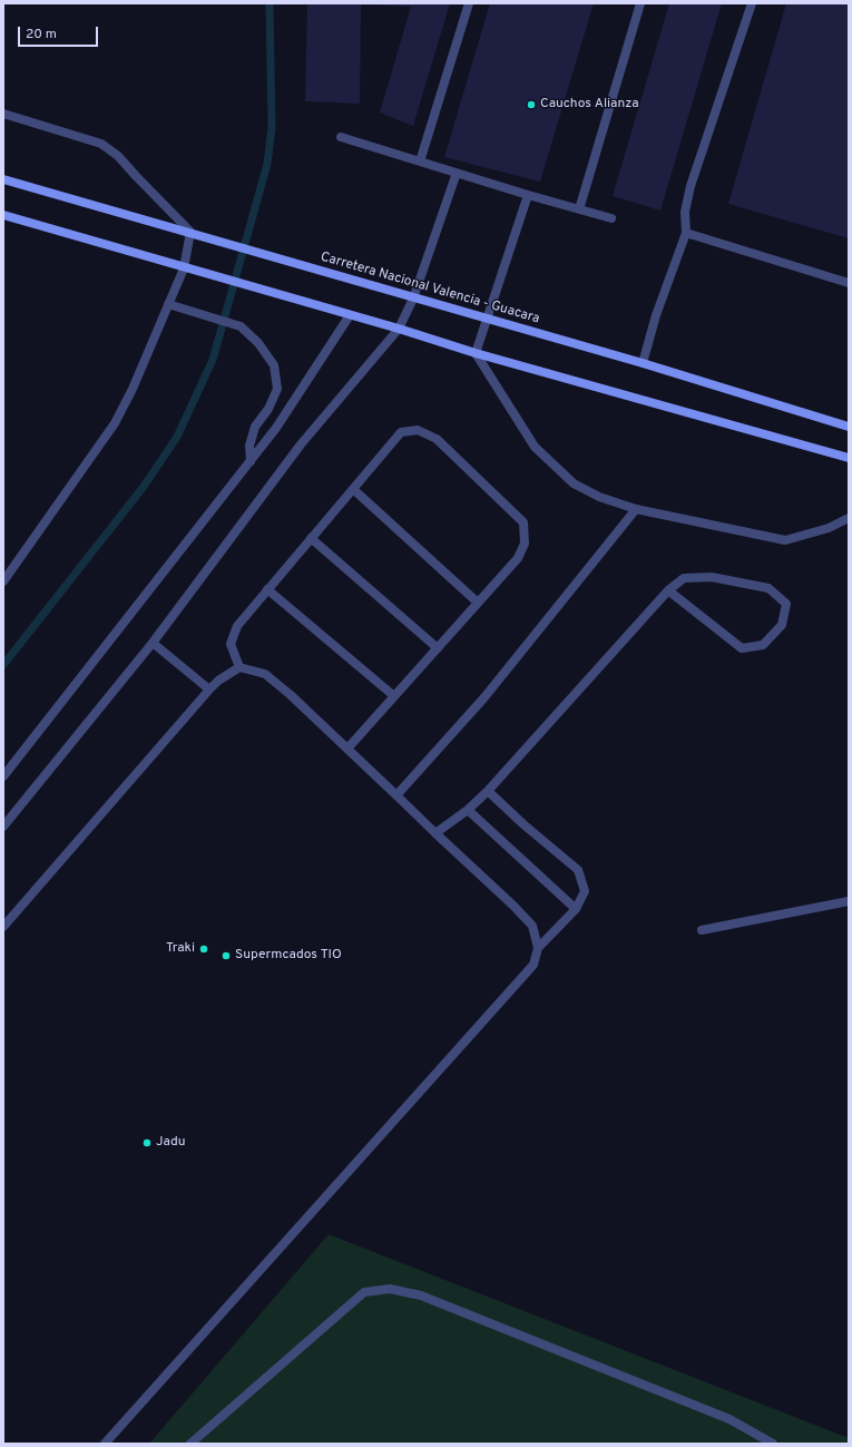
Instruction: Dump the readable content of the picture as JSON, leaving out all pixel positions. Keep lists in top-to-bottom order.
{
  "streets": {
    "main road": ["Carretera Nacional Valencia - Guacara"]
  },
  "places": [
    "Cauchos Alianza",
    "Traki",
    "Supermcados TIO",
    "Jadu"
  ],
  "scale_bar": "20 m"
}
